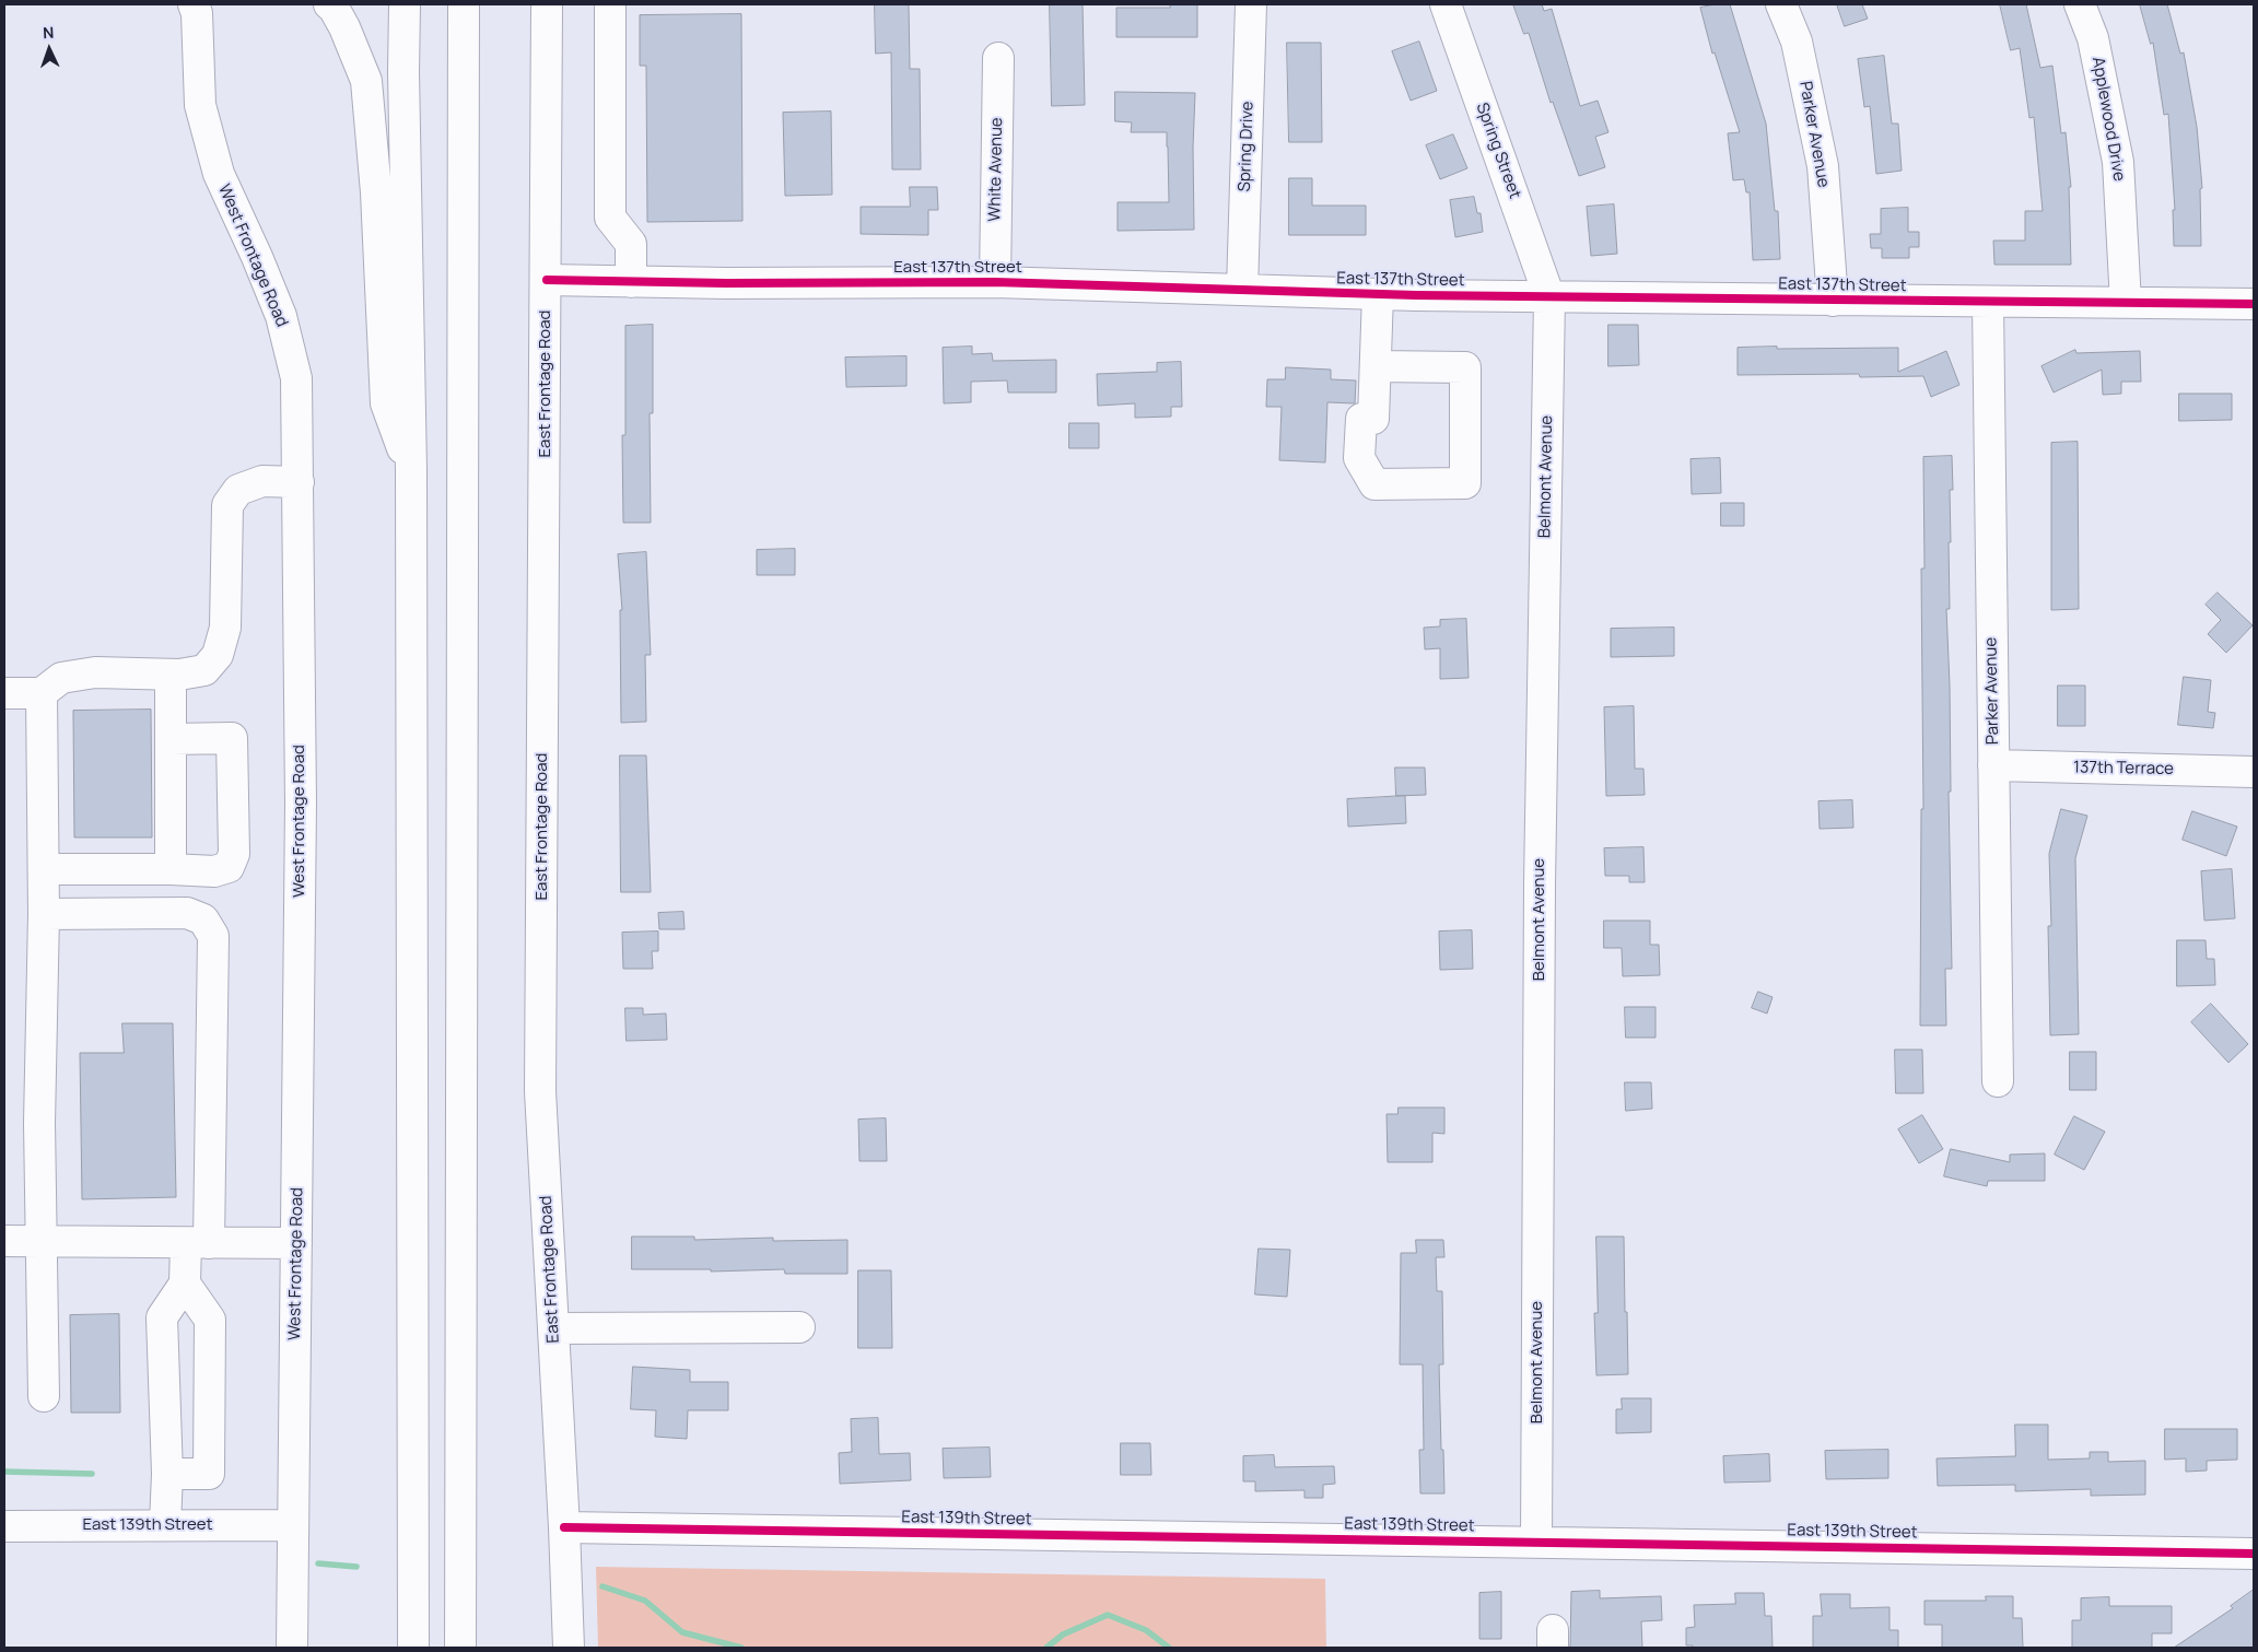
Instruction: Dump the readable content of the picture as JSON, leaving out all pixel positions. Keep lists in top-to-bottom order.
{
  "streets": {
    "main road": [
      "Applewood Drive",
      "Parker Avenue",
      "Spring Drive",
      "Spring Street",
      "White Avenue",
      "West Frontage Road",
      "East 137th Street",
      "East Frontage Road",
      "Belmont Avenue",
      "137th Terrace",
      "East 139th Street"
    ]
  },
  "crossings": [
    ["Applewood Drive", "East 137th Street"],
    ["Parker Avenue", "East 137th Street"],
    ["Parker Avenue", "137th Terrace"],
    ["Spring Drive", "East 137th Street"],
    ["Spring Street", "East 137th Street"],
    ["Spring Street", "Belmont Avenue"],
    ["White Avenue", "East 137th Street"],
    ["West Frontage Road", "East 139th Street"],
    ["East 137th Street", "East Frontage Road"],
    ["East 137th Street", "Belmont Avenue"],
    ["East Frontage Road", "East 139th Street"],
    ["Belmont Avenue", "East 139th Street"]
  ],
  "north": "top"
}
